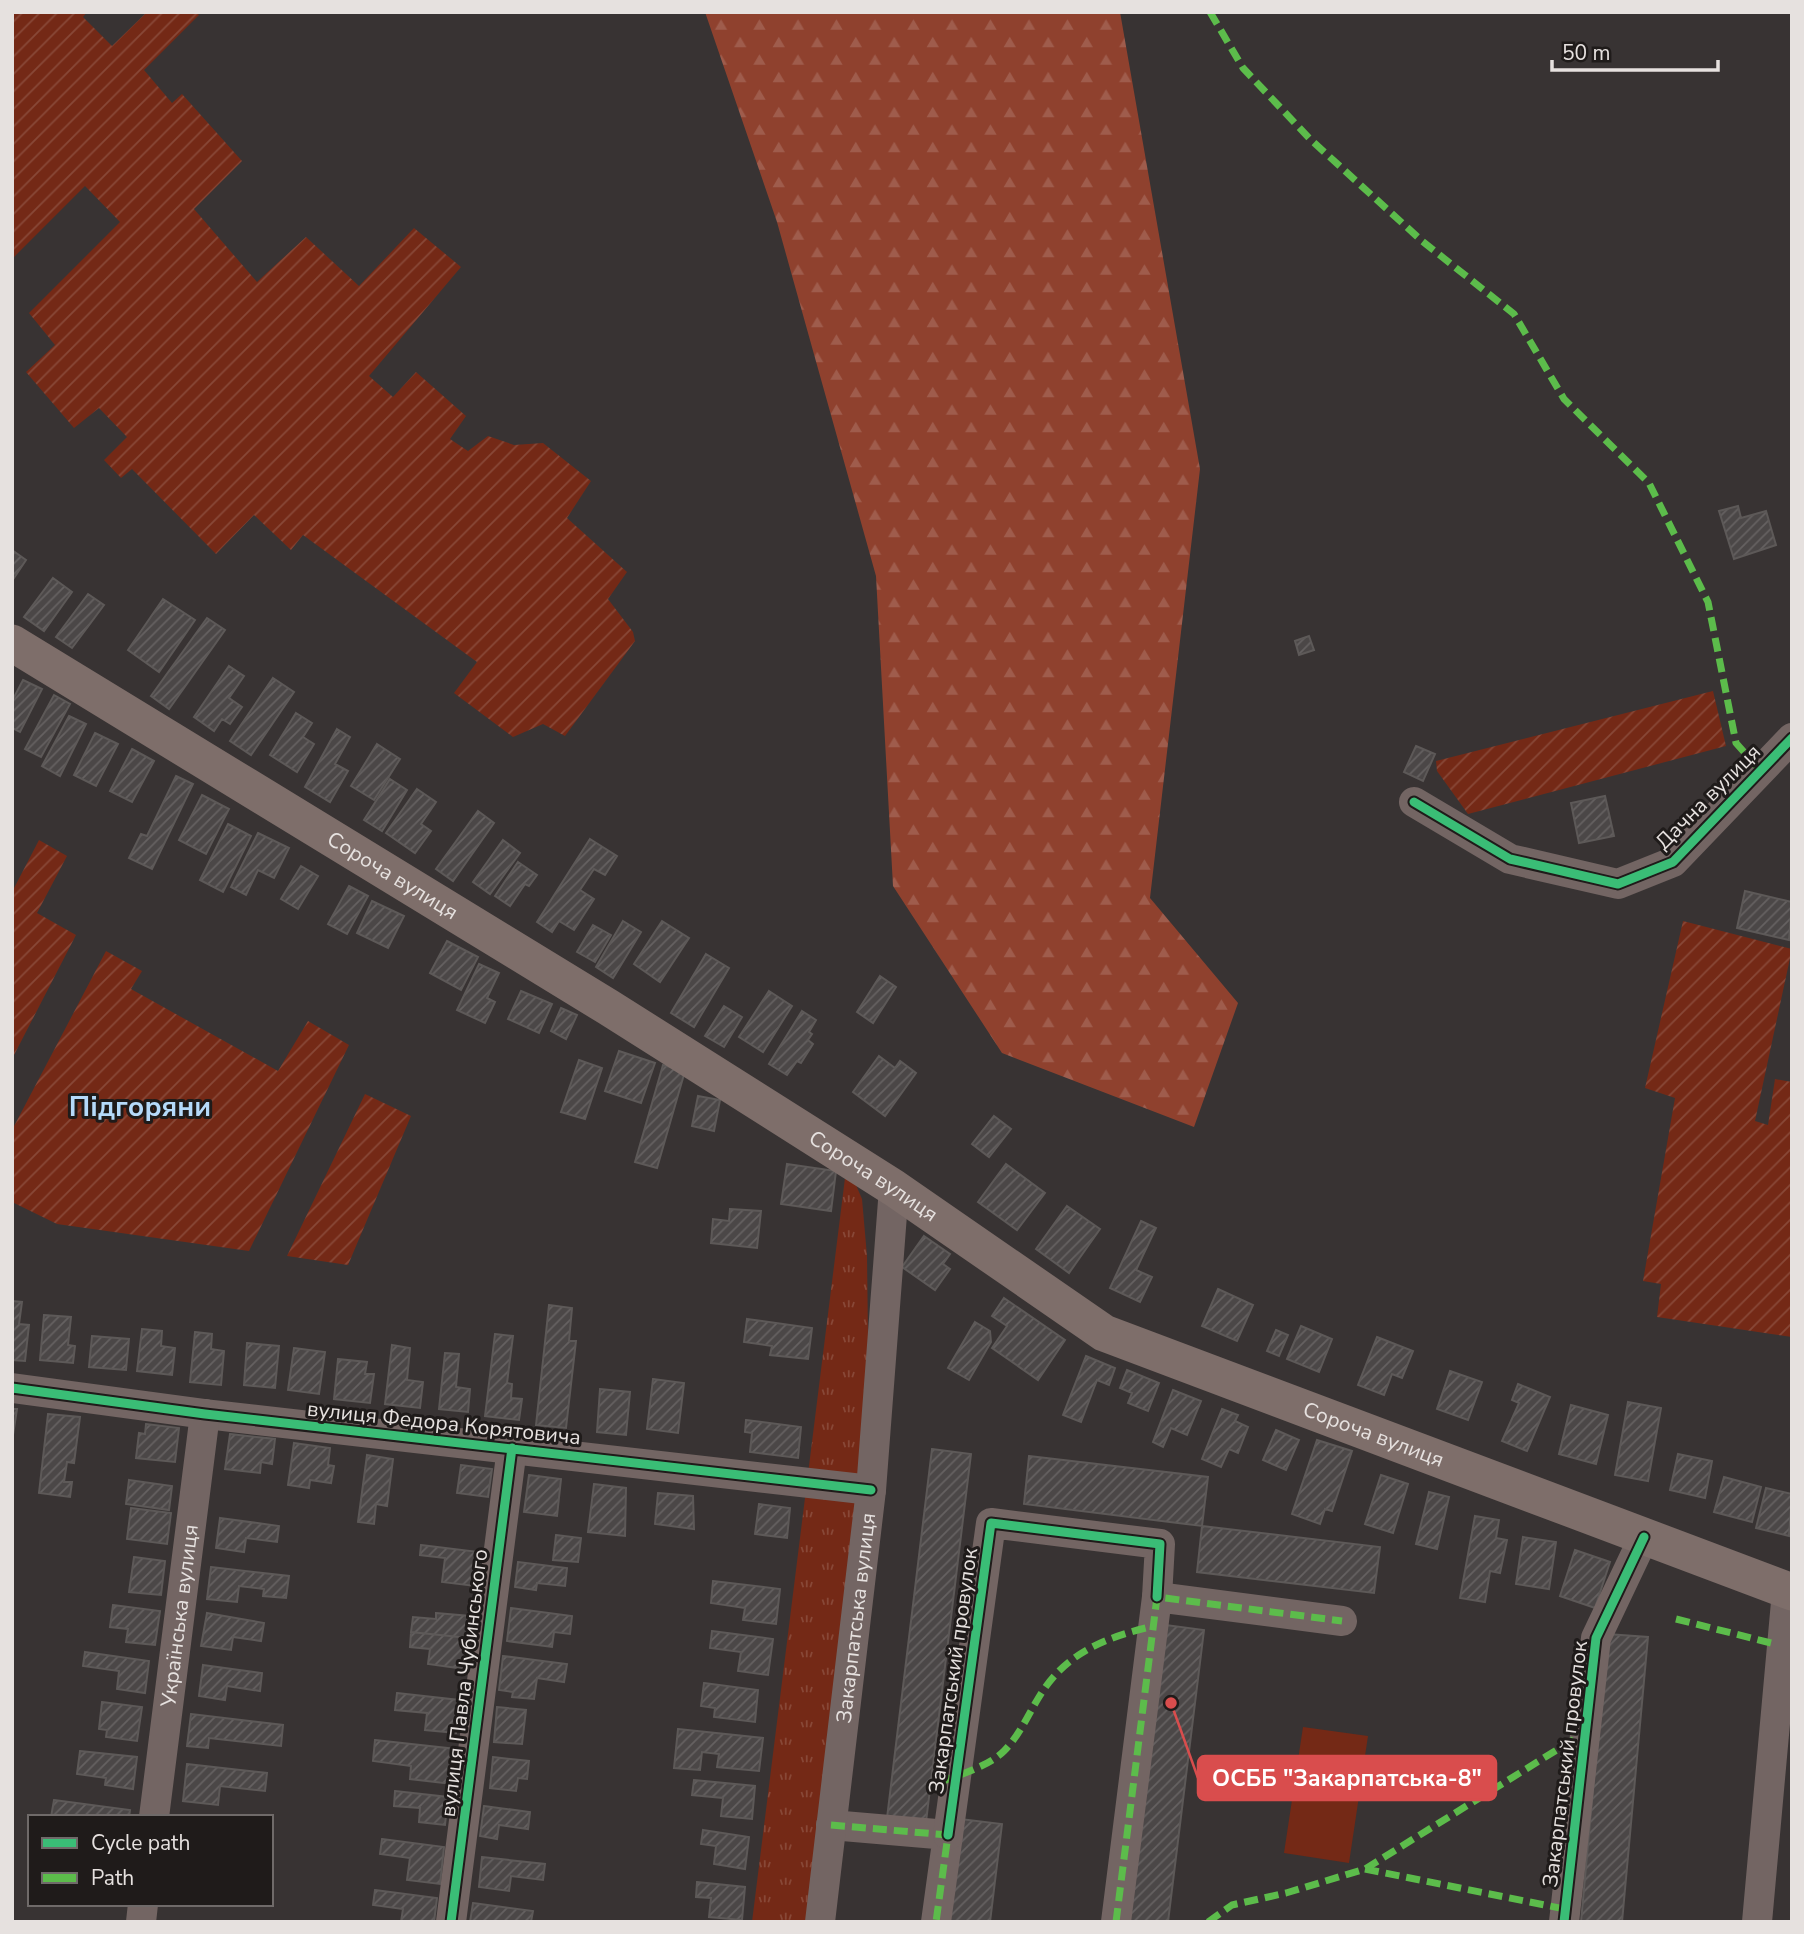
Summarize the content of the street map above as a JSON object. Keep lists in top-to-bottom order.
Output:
{
  "streets": {
    "main road": ["Сороча вулиця"],
    "street": [
      "Дачна вулиця",
      "вулиця Федора Корятовича",
      "Українська вулиця",
      "Закарпатська вулиця",
      "Закарпатський провулок",
      "вулиця Павла Чубинського"
    ]
  },
  "crossings": [
    ["Сороча вулиця", "Закарпатська вулиця"],
    ["Сороча вулиця", "Закарпатський провулок"],
    ["вулиця Федора Корятовича", "Українська вулиця"],
    ["вулиця Федора Корятовича", "Закарпатська вулиця"],
    ["вулиця Федора Корятовича", "вулиця Павла Чубинського"]
  ],
  "districts": ["Підгоряни"],
  "places": ["ОСББ \"Закарпатська-8\""],
  "legend": ["Cycle path", "Path"],
  "scale_bar": "50 m"
}
